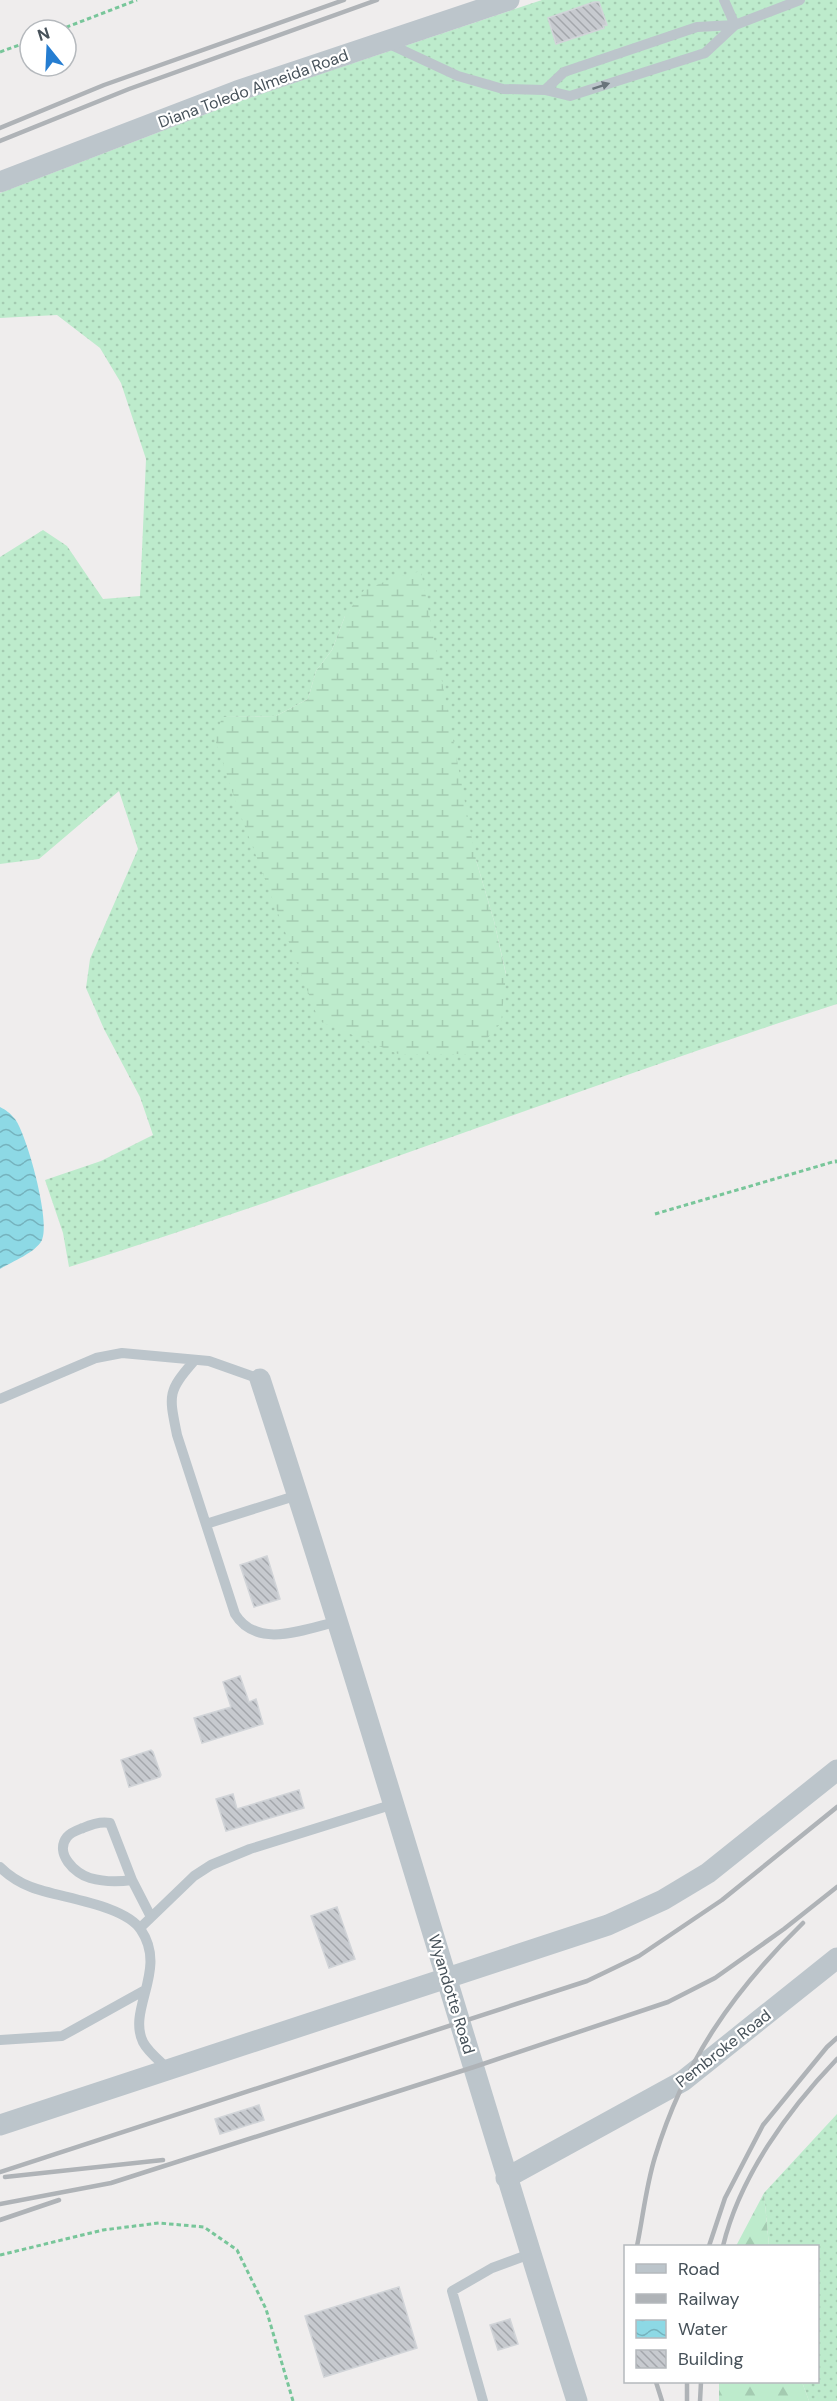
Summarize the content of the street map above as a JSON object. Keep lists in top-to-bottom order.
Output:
{
  "streets": {
    "street": ["Diana Toledo Almeida Road", "Wyandotte Road", "Pembroke Road"]
  },
  "crossings": [
    ["Wyandotte Road", "Pembroke Road"]
  ],
  "legend": [
    "Road",
    "Railway",
    "Water",
    "Building"
  ],
  "north": "top"
}
